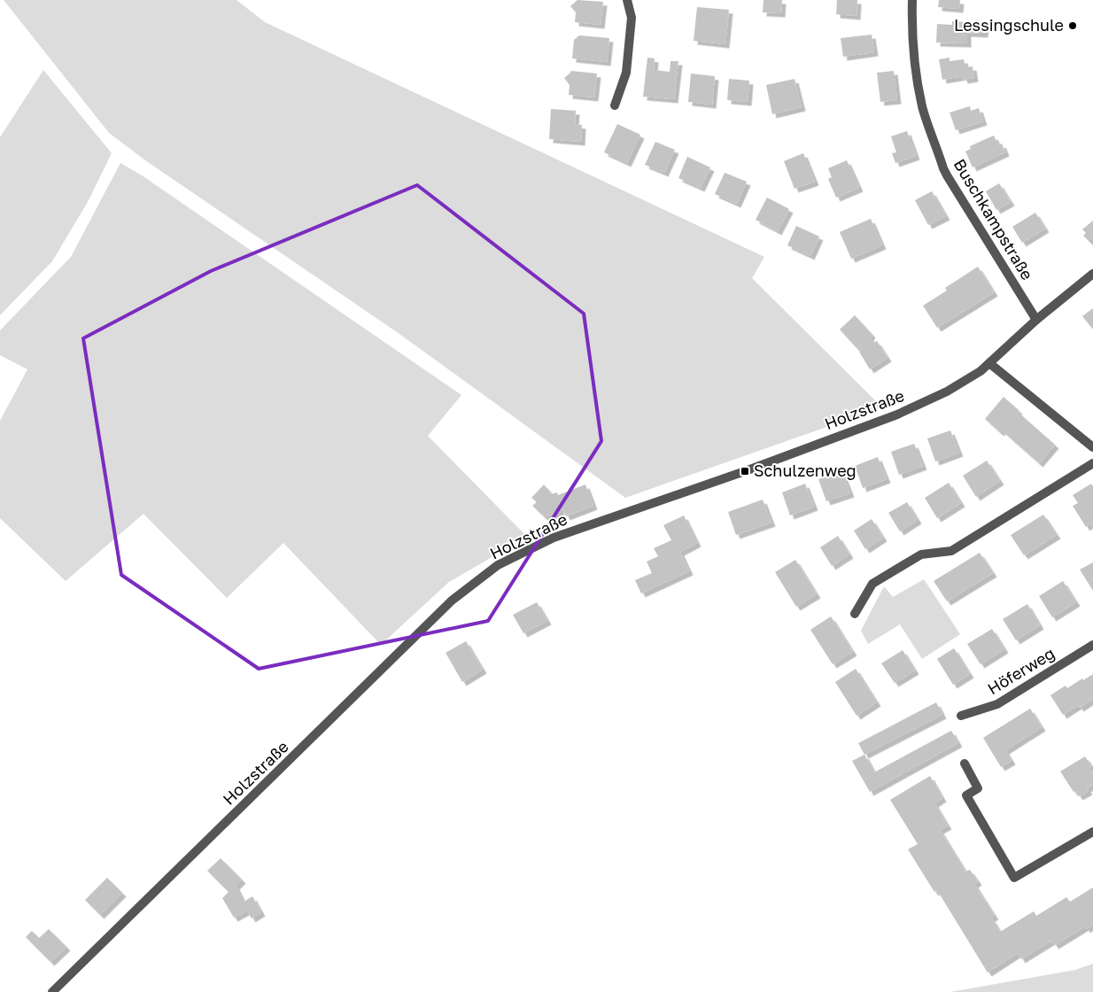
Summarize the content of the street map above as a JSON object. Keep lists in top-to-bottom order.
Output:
{
  "streets": {
    "street": ["Buschkampstraße", "Holzstraße", "Höferweg"]
  },
  "crossings": [
    ["Buschkampstraße", "Holzstraße"]
  ],
  "places": {
    "other": ["Lessingschule"],
    "transit": ["Schulzenweg"]
  }
}
